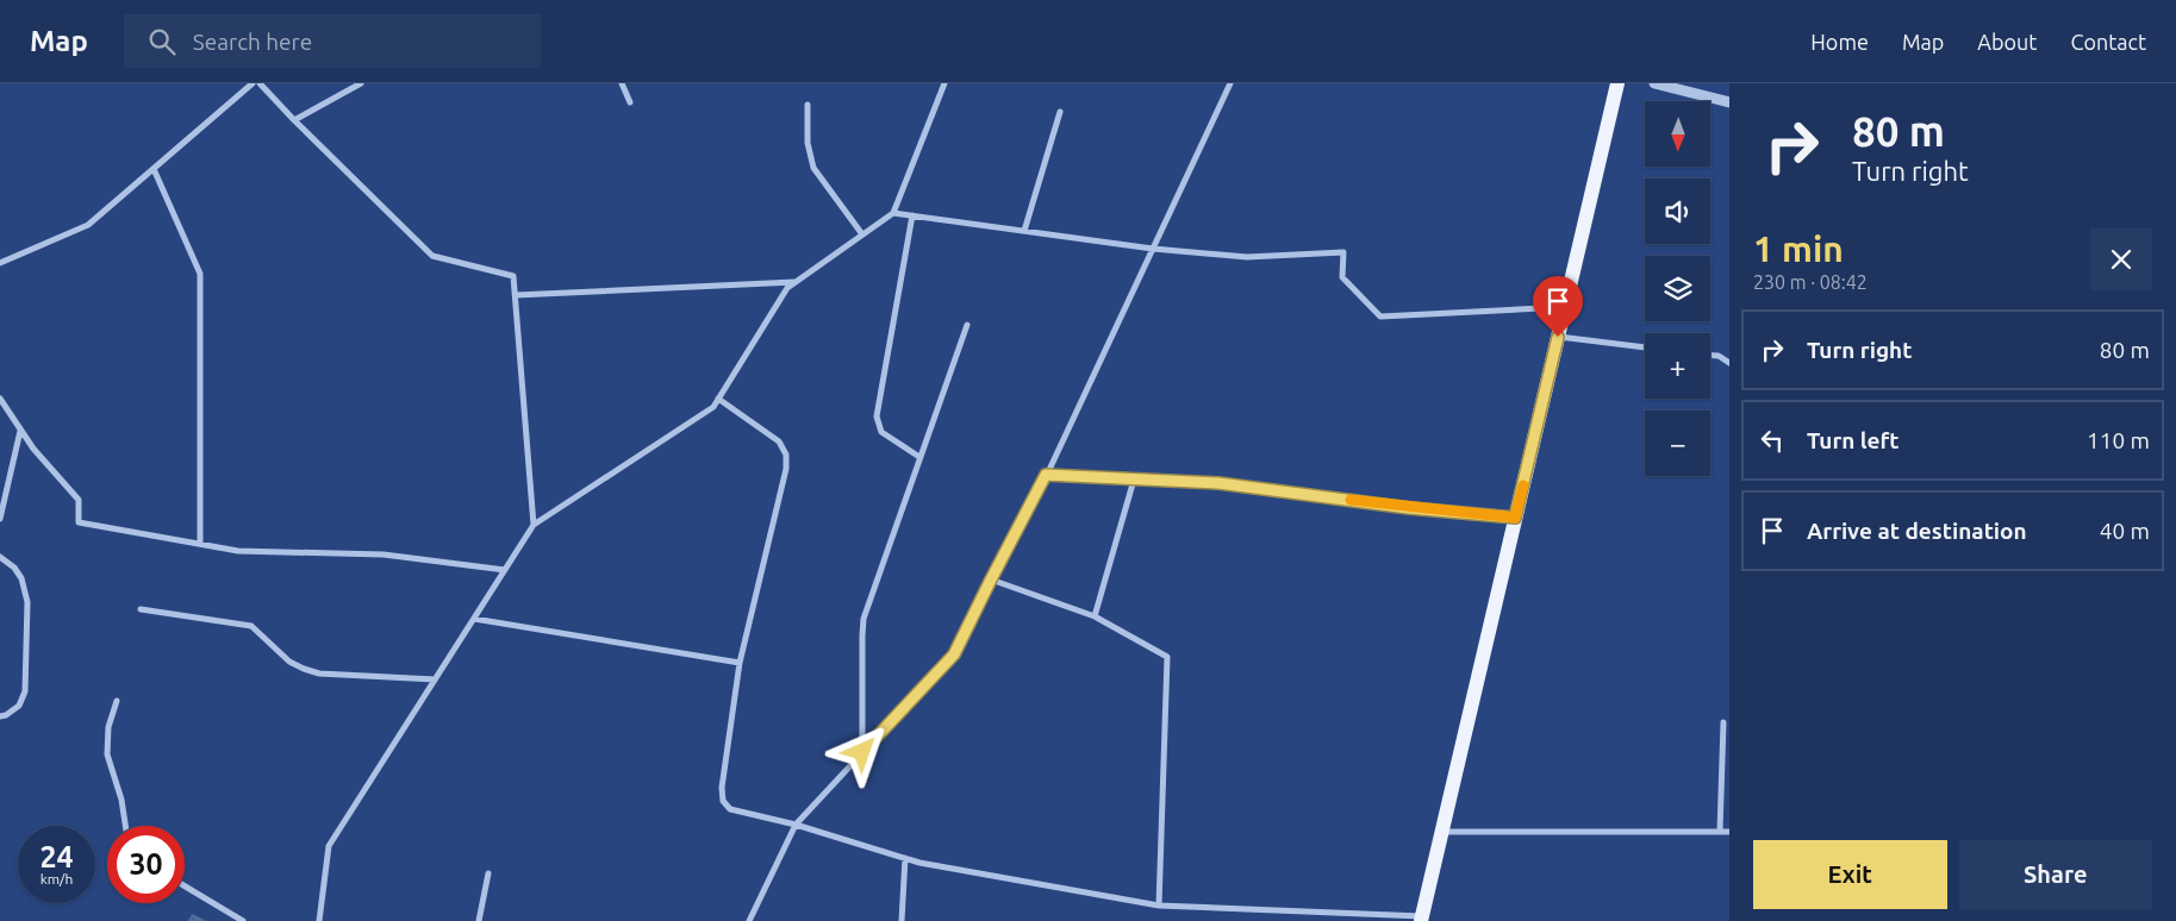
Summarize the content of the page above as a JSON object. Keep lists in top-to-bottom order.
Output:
{
  "north": "bottom",
  "page": {
    "header": "Map",
    "search": "Search here",
    "nav": [
      "Home",
      "Map",
      "About",
      "Contact"
    ],
    "turn": ["80 m", "Turn right"],
    "map_buttons": ["+", "−"],
    "heading": ["1 min", "230 m · 08:42"],
    "list": [
      {
        "name": "Turn right",
        "value": "80 m"
      },
      {
        "name": "Turn left",
        "value": "110 m"
      },
      {
        "name": "Arrive at destination",
        "value": "40 m"
      }
    ],
    "speed": "24 km/h",
    "limit": "30",
    "buttons": ["Exit", "Share"]
  }
}
